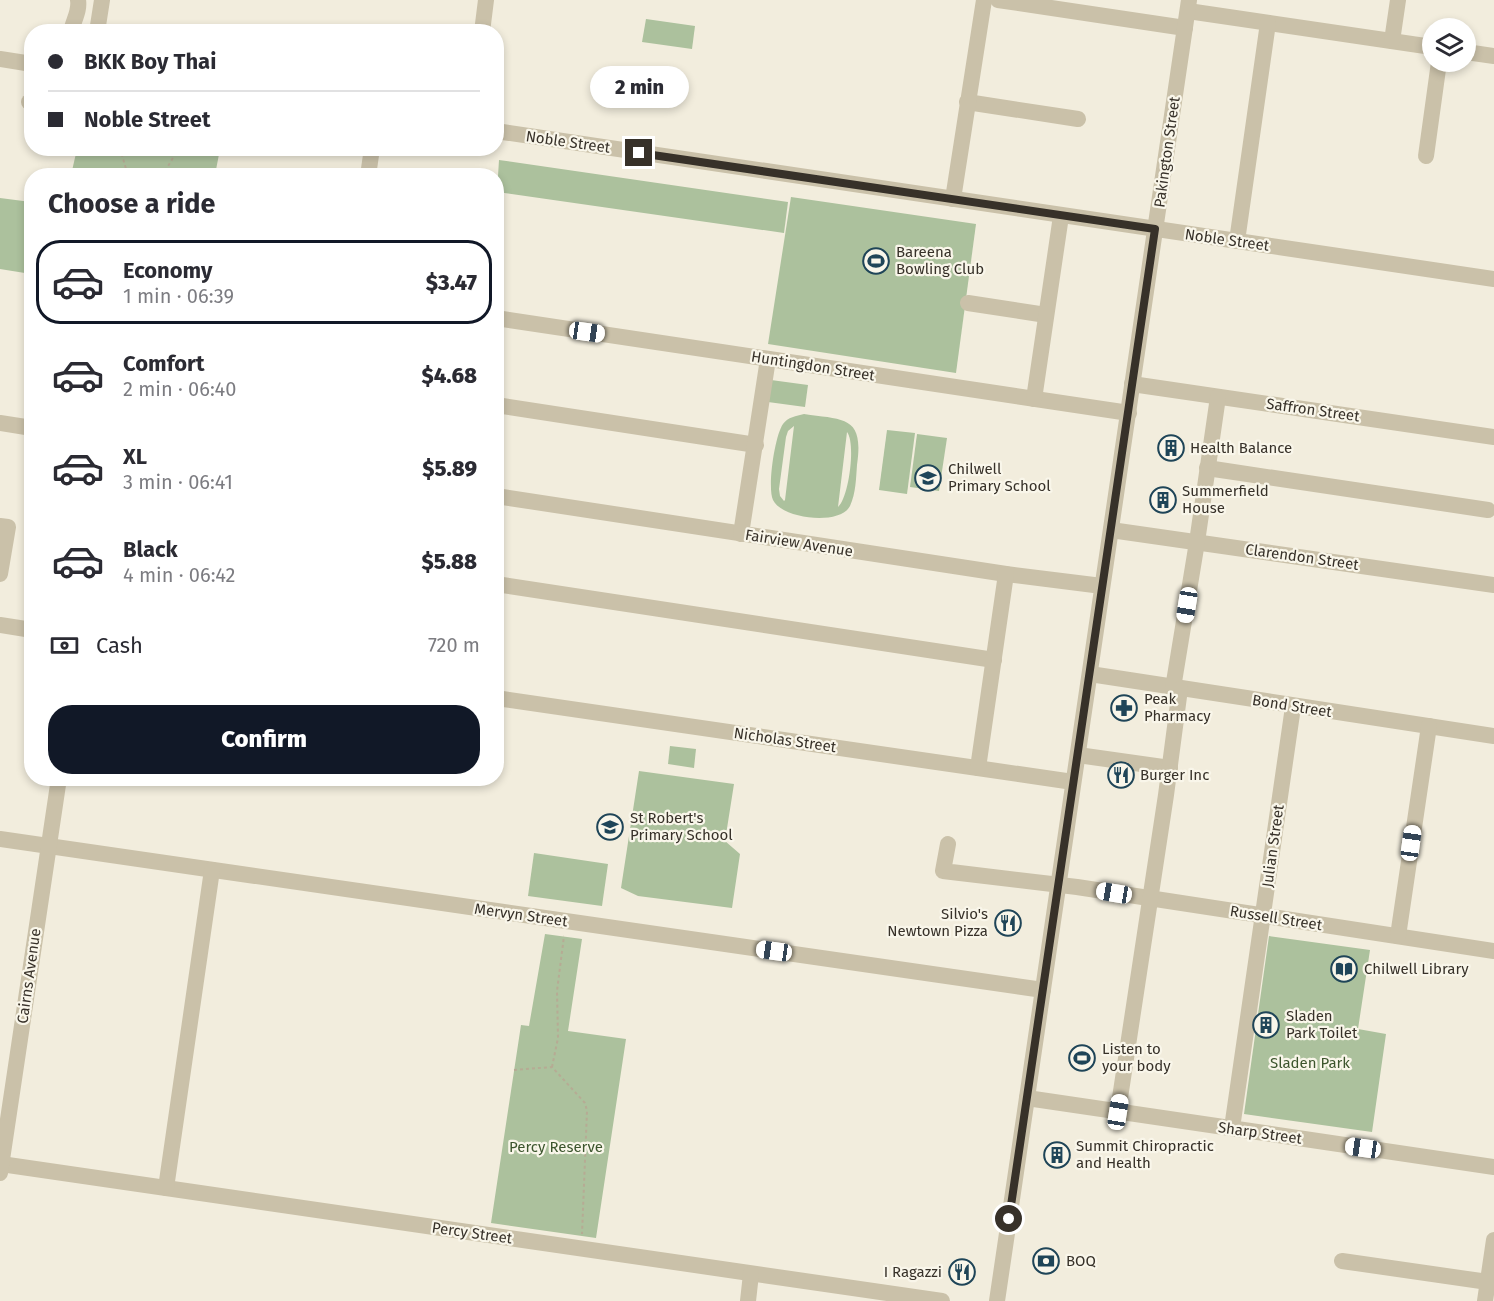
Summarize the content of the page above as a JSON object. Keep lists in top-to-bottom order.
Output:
{
  "streets": {
    "street": [
      "Noble Street",
      "Pakington Street",
      "Huntingdon Street",
      "Saffron Street",
      "Fairview Avenue",
      "Clarendon Street",
      "Bond Street",
      "Nicholas Street",
      "Julian Street",
      "Mervyn Street",
      "Russell Street",
      "Cairns Avenue",
      "Sharp Street",
      "Percy Street"
    ]
  },
  "crossings": [
    ["Noble Street", "Pakington Street"],
    ["Pakington Street", "Huntingdon Street"],
    ["Pakington Street", "Saffron Street"],
    ["Pakington Street", "Fairview Avenue"],
    ["Pakington Street", "Clarendon Street"],
    ["Pakington Street", "Bond Street"],
    ["Pakington Street", "Nicholas Street"],
    ["Pakington Street", "Mervyn Street"],
    ["Pakington Street", "Russell Street"],
    ["Pakington Street", "Sharp Street"],
    ["Bond Street", "Julian Street"],
    ["Julian Street", "Russell Street"],
    ["Julian Street", "Sharp Street"],
    ["Mervyn Street", "Cairns Avenue"],
    ["Cairns Avenue", "Percy Street"]
  ],
  "parks": ["Sladen Park", "Percy Reserve"],
  "places": {
    "sports": ["Bareena Bowling Club", "Listen to your body"],
    "building": [
      "Health Balance",
      "Summerfield House",
      "Sladen Park Toilet",
      "Summit Chiropractic and Health"
    ],
    "school or university": ["Chilwell Primary School", "St Robert's Primary School"],
    "pharmacy": ["Peak Pharmacy"],
    "restaurant": ["Burger Inc", "Silvio's Newtown Pizza", "I Ragazzi"],
    "library": ["Chilwell Library"],
    "bank": ["BOQ"]
  },
  "page": {
    "banner": ["BKK Boy Thai", "Noble Street"],
    "bubble": "2 min",
    "heading": "Choose a ride",
    "list": [
      {
        "name": "Economy",
        "note": "1 min · 06:39",
        "value": "$3.47"
      },
      {
        "name": "Comfort",
        "note": "2 min · 06:40",
        "value": "$4.68"
      },
      {
        "name": "XL",
        "note": "3 min · 06:41",
        "value": "$5.89"
      },
      {
        "name": "Black",
        "note": "4 min · 06:42",
        "value": "$5.88"
      }
    ],
    "pay": ["Cash", "720 m"],
    "buttons": "Confirm"
  }
}
